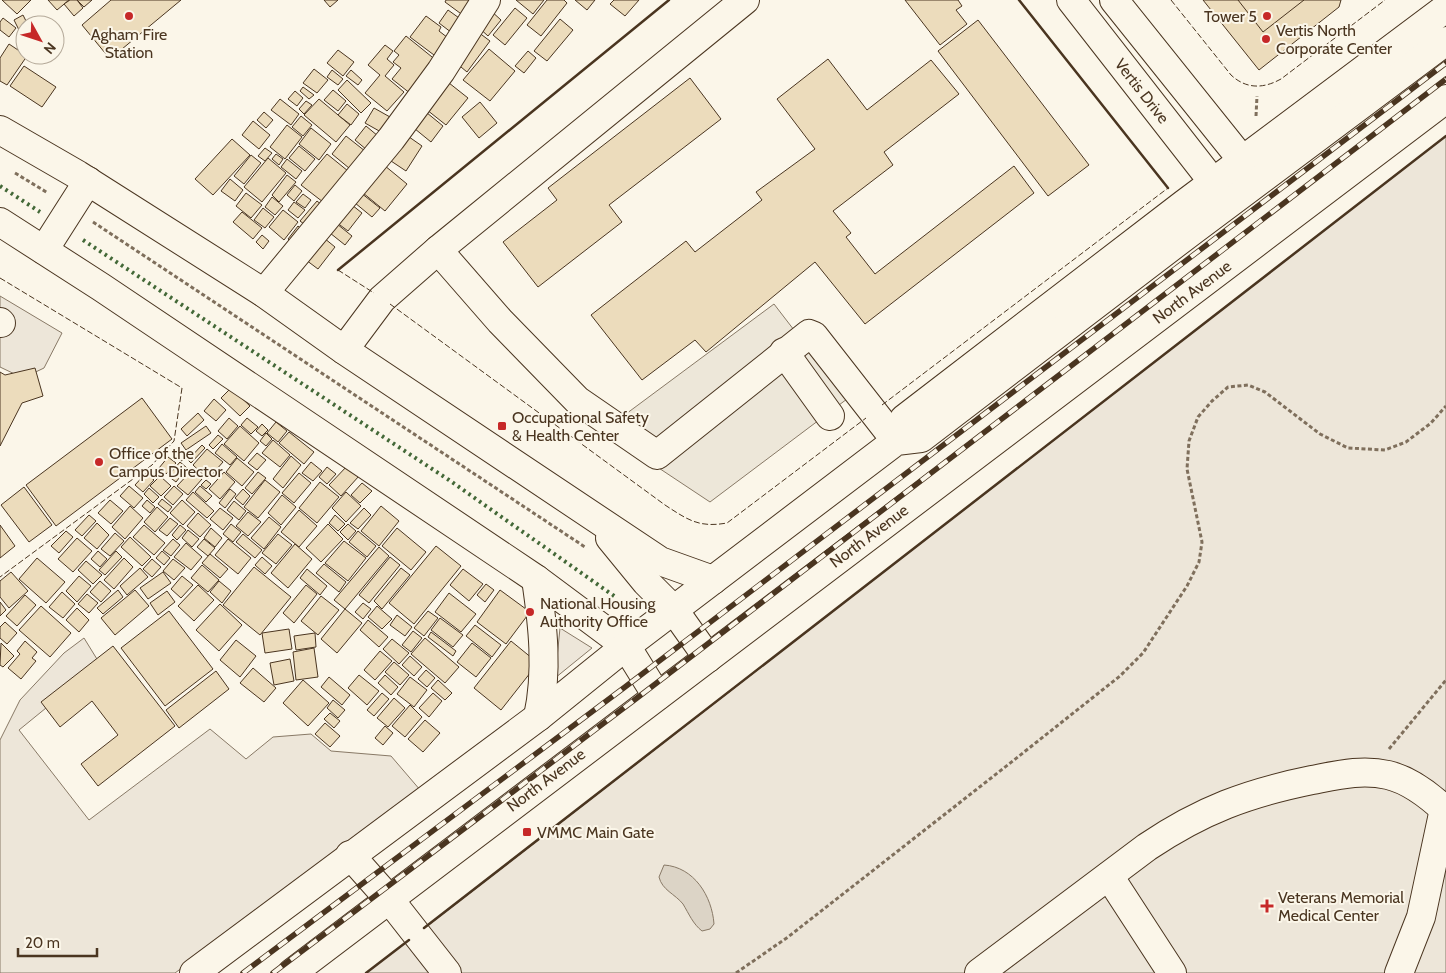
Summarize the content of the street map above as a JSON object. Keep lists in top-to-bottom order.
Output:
{
  "streets": {
    "main road": ["Vertis Drive", "North Avenue"]
  },
  "places": {
    "other": [
      "Agham Fire Station",
      "Tower 5",
      "Vertis North Corporate Center",
      "Office of the Campus Director",
      "National Housing Authority Office"
    ],
    "transit": ["Occupational Safety & Health Center", "VMMC Main Gate"],
    "health": ["Veterans Memorial Medical Center"]
  },
  "scale_bar": "20 m",
  "north": "bottom right"
}
